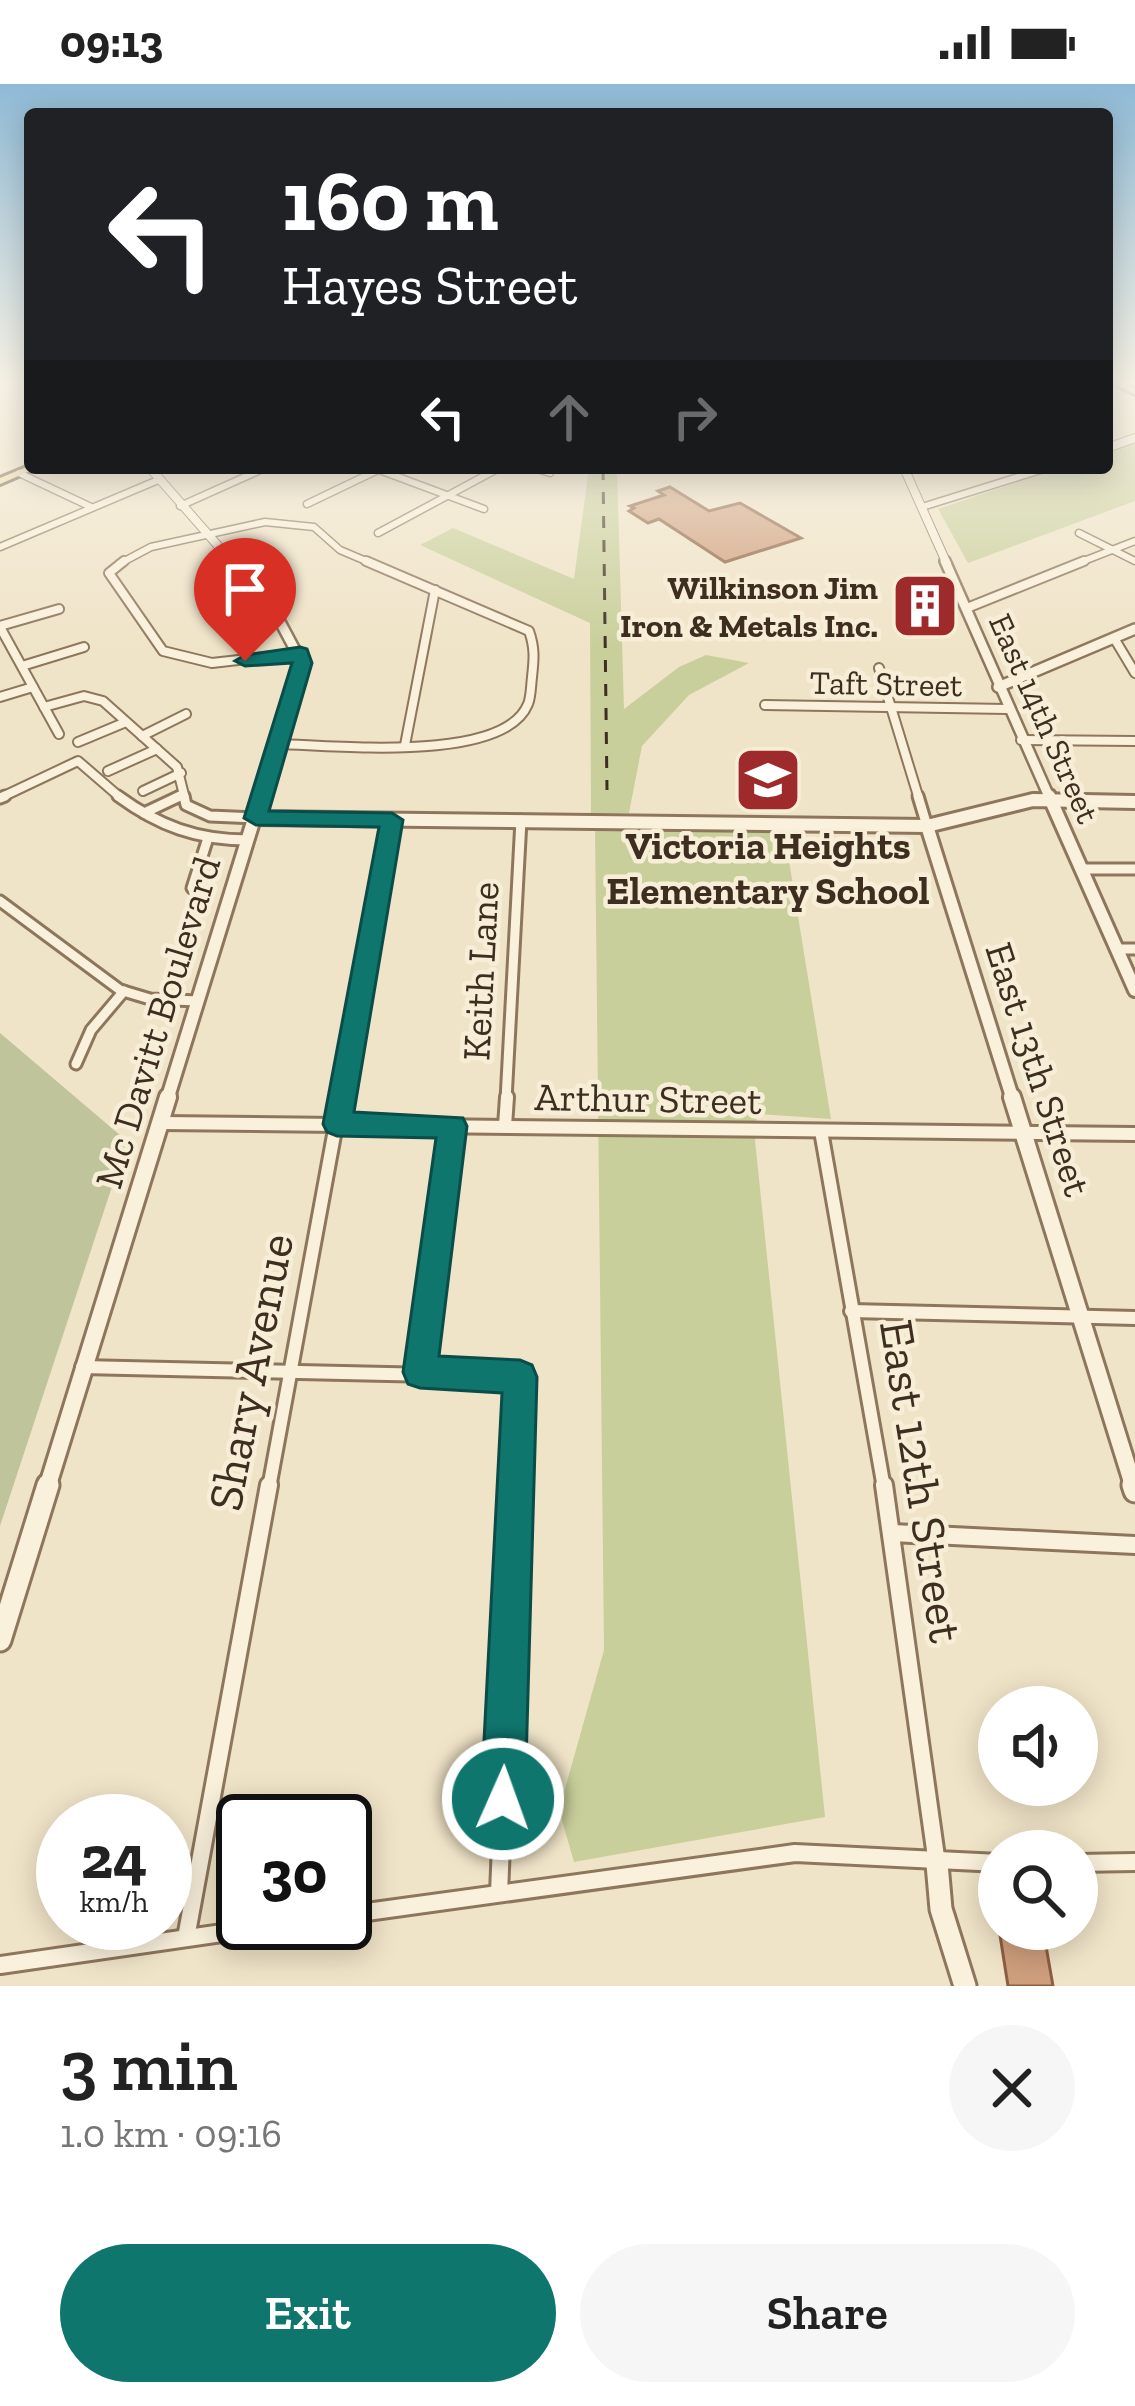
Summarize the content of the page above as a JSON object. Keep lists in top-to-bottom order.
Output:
{
  "streets": {
    "street": [
      "Taft Street",
      "East 14th Street",
      "Keith Lane",
      "Mc Davitt Boulevard",
      "East 13th Street",
      "Arthur Street",
      "Shary Avenue",
      "East 12th Street"
    ]
  },
  "crossings": [
    ["Taft Street", "East 14th Street"],
    ["Taft Street", "East 13th Street"],
    ["Keith Lane", "Arthur Street"],
    ["Mc Davitt Boulevard", "Arthur Street"],
    ["East 13th Street", "Arthur Street"],
    ["Arthur Street", "Shary Avenue"],
    ["Arthur Street", "East 12th Street"]
  ],
  "places": {
    "building": ["Wilkinson Jim Iron & Metals Inc."],
    "school or university": ["Victoria Heights Elementary School"]
  },
  "page": {
    "status": "09:13",
    "turn": ["160 m", "Hayes Street"],
    "speed": "24 km/h",
    "limit": "30",
    "heading": ["3 min", "1.0 km · 09:16"],
    "buttons": ["Exit", "Share"]
  }
}
